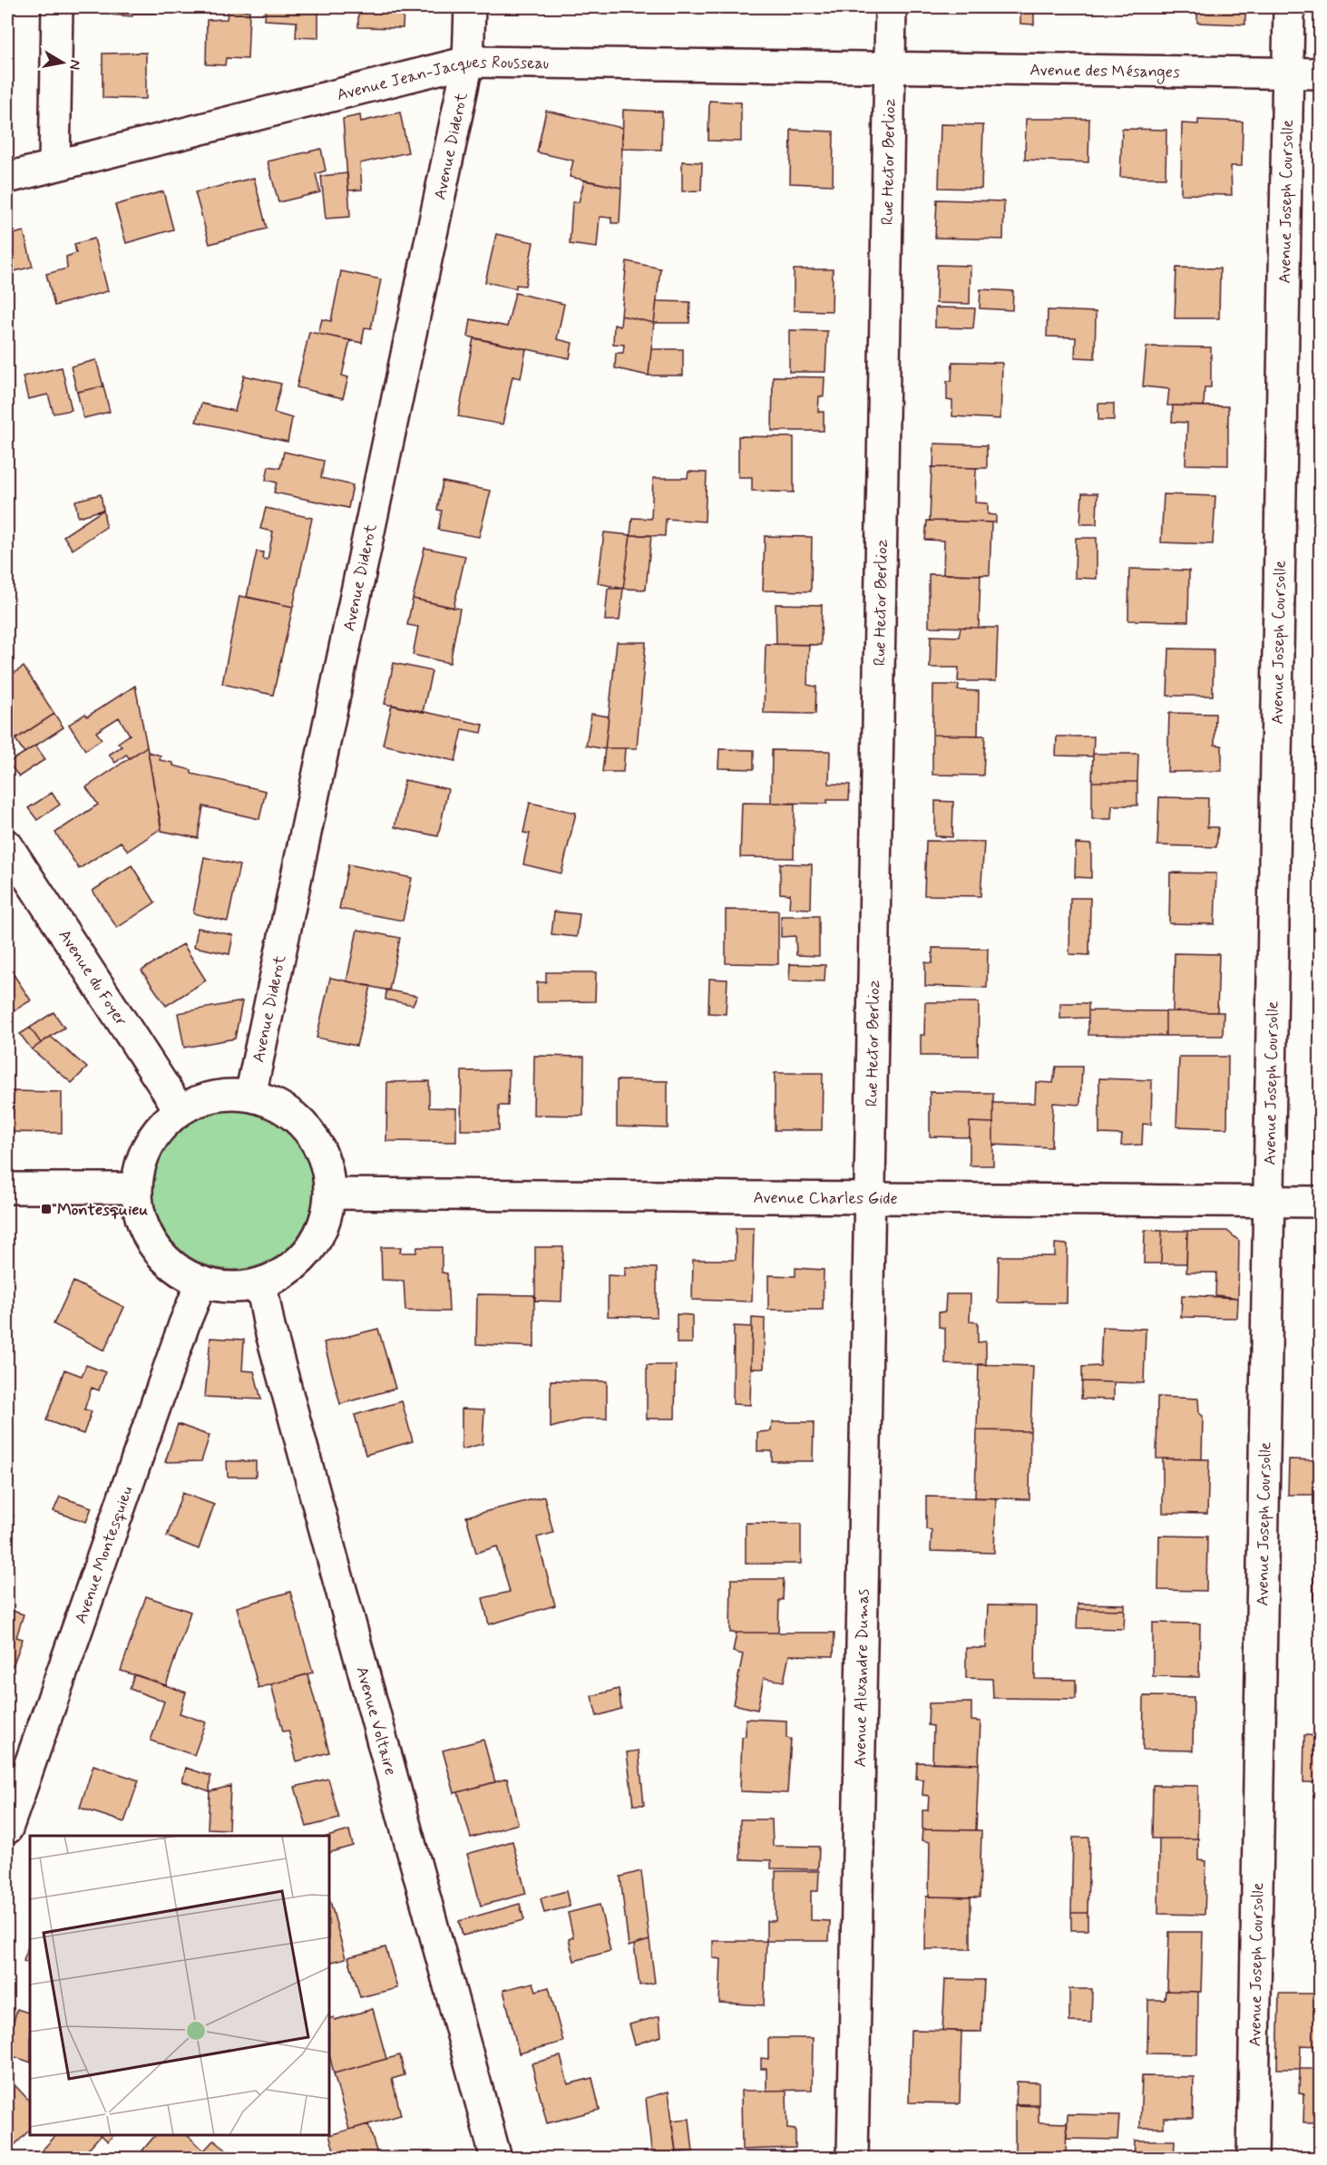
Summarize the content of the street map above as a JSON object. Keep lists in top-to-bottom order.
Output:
{
  "streets": {
    "street": [
      "Avenue des Mésanges",
      "Avenue Jean-Jacques Rousseau",
      "Avenue Diderot",
      "Rue Hector Berlioz",
      "Avenue Joseph Coursolle",
      "Avenue du Foyer",
      "Avenue Charles Gide",
      "Avenue Montesquieu",
      "Avenue Alexandre Dumas",
      "Avenue Voltaire"
    ]
  },
  "crossings": [
    ["Avenue des Mésanges", "Avenue Jean-Jacques Rousseau"],
    ["Avenue des Mésanges", "Rue Hector Berlioz"],
    ["Avenue des Mésanges", "Avenue Joseph Coursolle"],
    ["Avenue Jean-Jacques Rousseau", "Avenue Diderot"],
    ["Avenue Jean-Jacques Rousseau", "Rue Hector Berlioz"],
    ["Avenue Diderot", "Avenue du Foyer"],
    ["Avenue Diderot", "Avenue Charles Gide"],
    ["Avenue Diderot", "Avenue Montesquieu"],
    ["Avenue Diderot", "Avenue Voltaire"],
    ["Rue Hector Berlioz", "Avenue Charles Gide"],
    ["Rue Hector Berlioz", "Avenue Alexandre Dumas"],
    ["Avenue Joseph Coursolle", "Avenue Charles Gide"],
    ["Avenue du Foyer", "Avenue Charles Gide"],
    ["Avenue du Foyer", "Avenue Montesquieu"],
    ["Avenue du Foyer", "Avenue Voltaire"],
    ["Avenue Charles Gide", "Avenue Montesquieu"],
    ["Avenue Charles Gide", "Avenue Alexandre Dumas"],
    ["Avenue Charles Gide", "Avenue Voltaire"],
    ["Avenue Montesquieu", "Avenue Voltaire"]
  ],
  "places": {
    "transit": ["Montesquieu"]
  },
  "north": "right"
}
